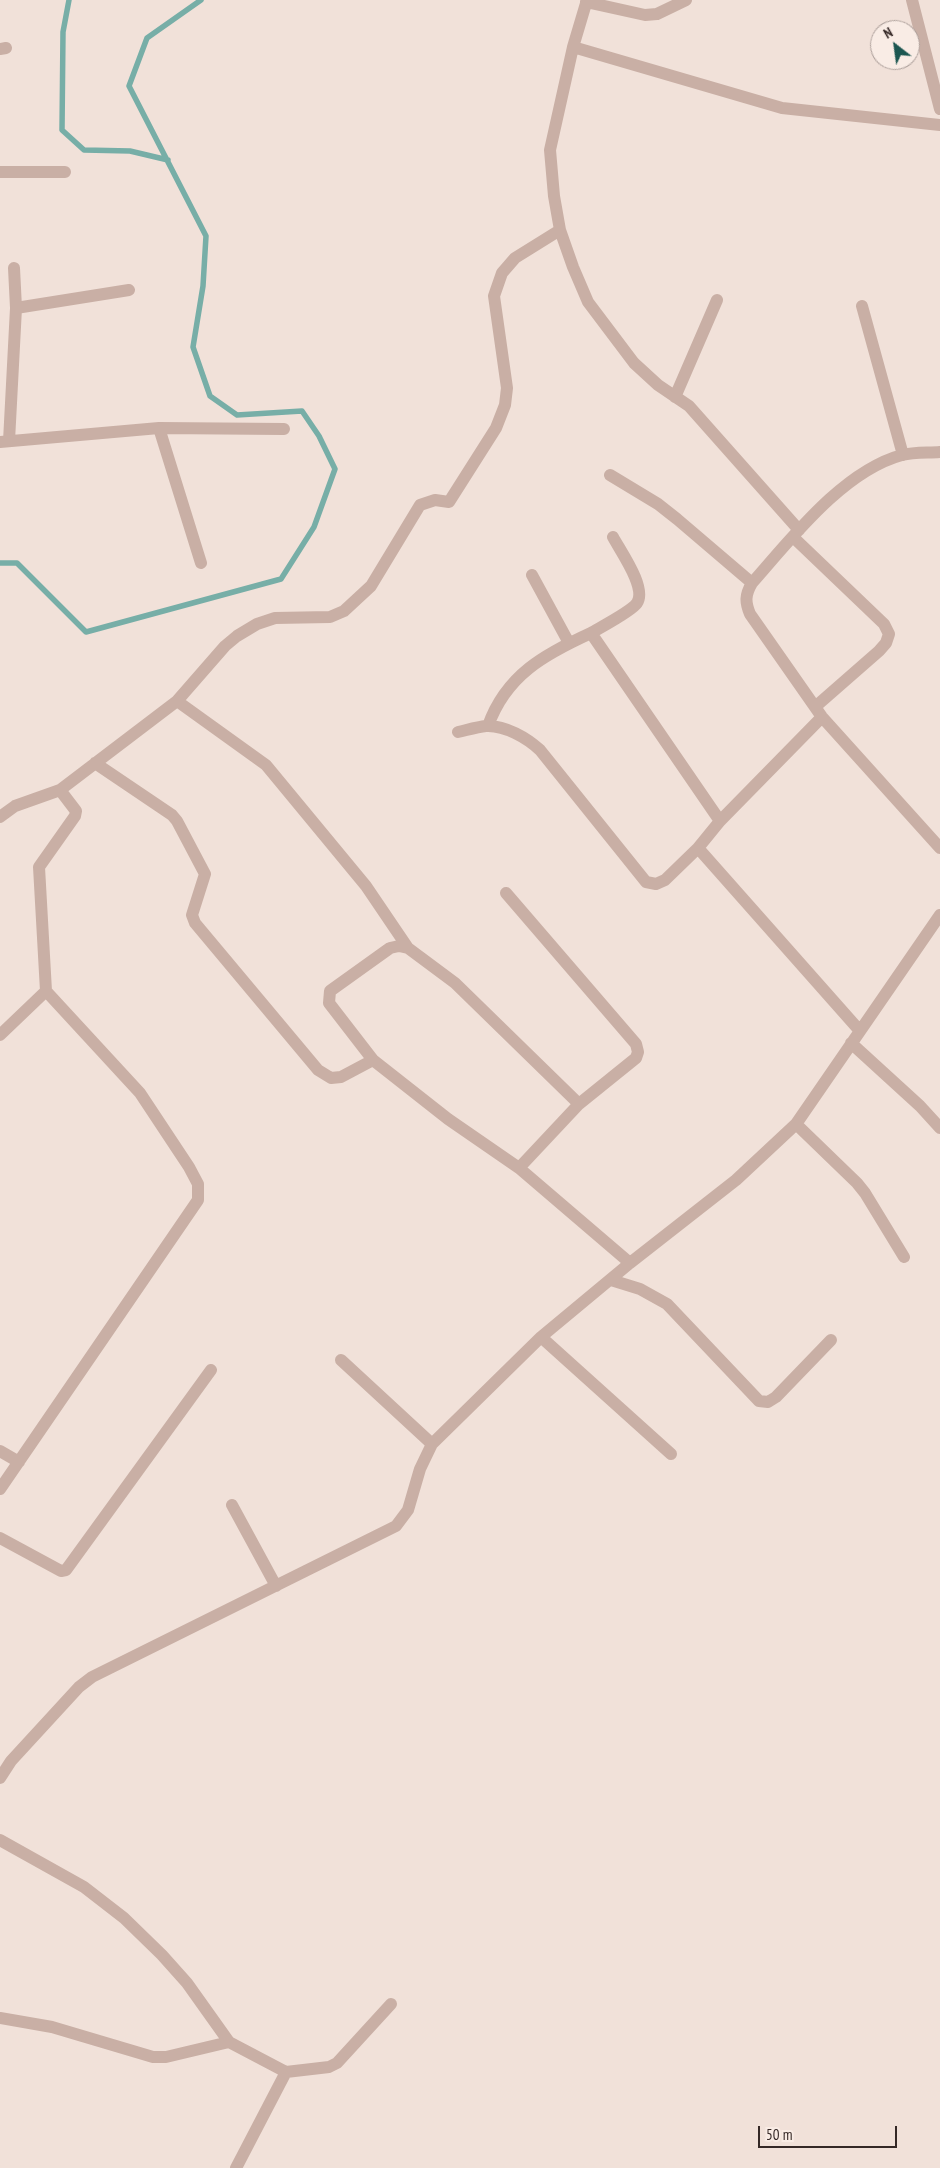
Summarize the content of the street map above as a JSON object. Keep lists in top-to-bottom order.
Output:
{
  "scale_bar": "50 m",
  "north": "top left"
}
